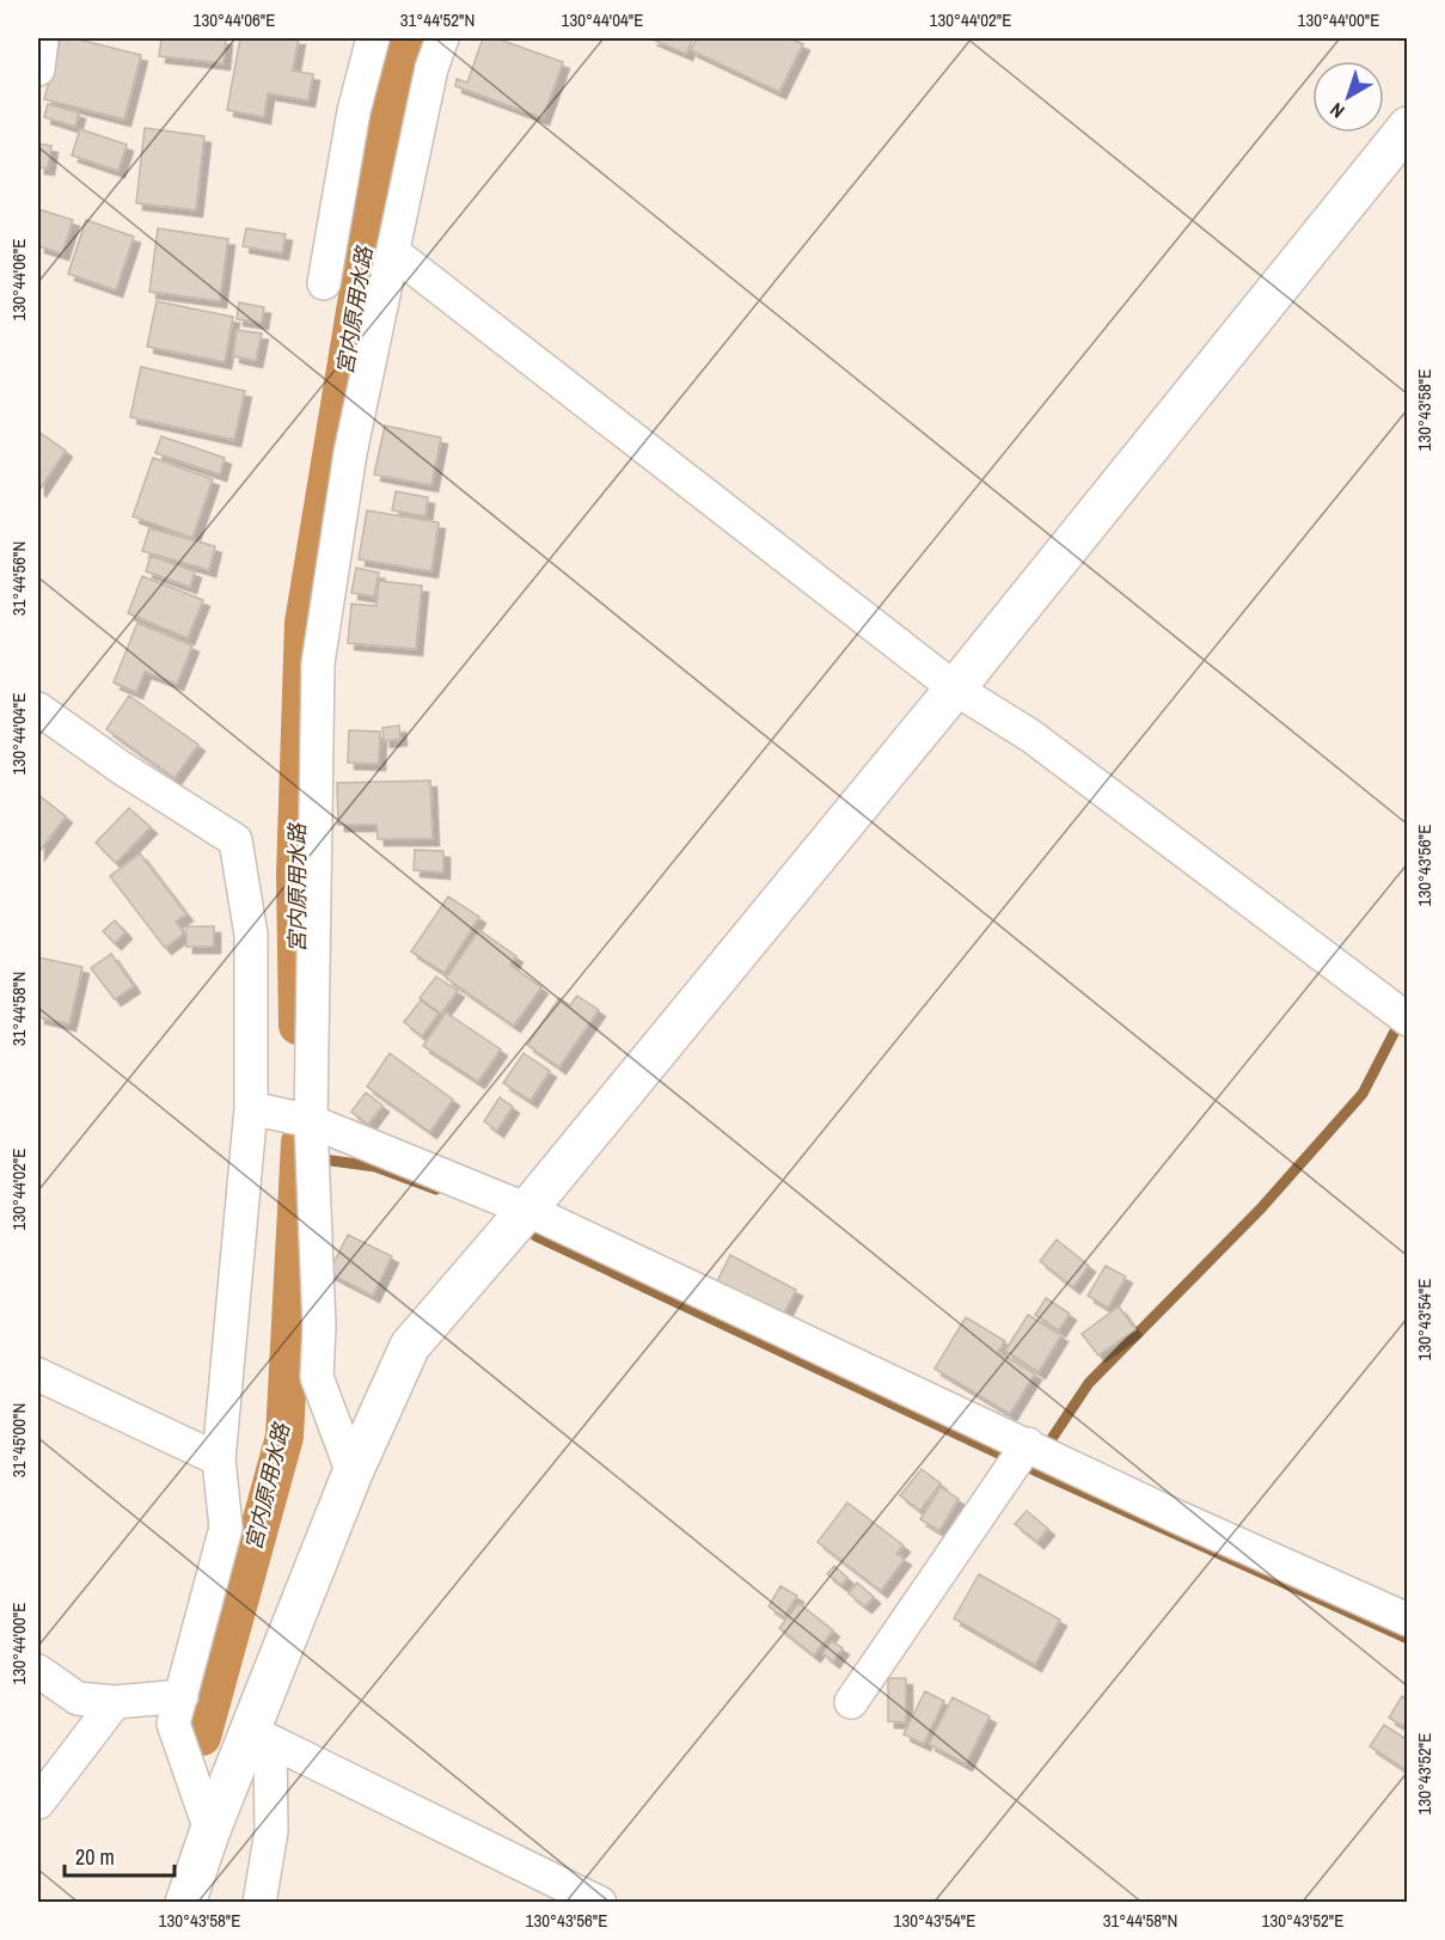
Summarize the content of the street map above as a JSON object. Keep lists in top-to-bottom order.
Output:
{
  "water": ["宮内原用水路"],
  "scale_bar": "20 m",
  "north": "bottom left",
  "coordinates": [
    "130°44'06\"E",
    "31°44'52\"N",
    "130°44'04\"E",
    "130°44'02\"E",
    "130°44'00\"E",
    "130°43'58\"E",
    "31°44'56\"N",
    "130°43'56\"E",
    "31°44'58\"N",
    "130°43'54\"E",
    "31°45'00\"N",
    "130°43'52\"E"
  ]
}
